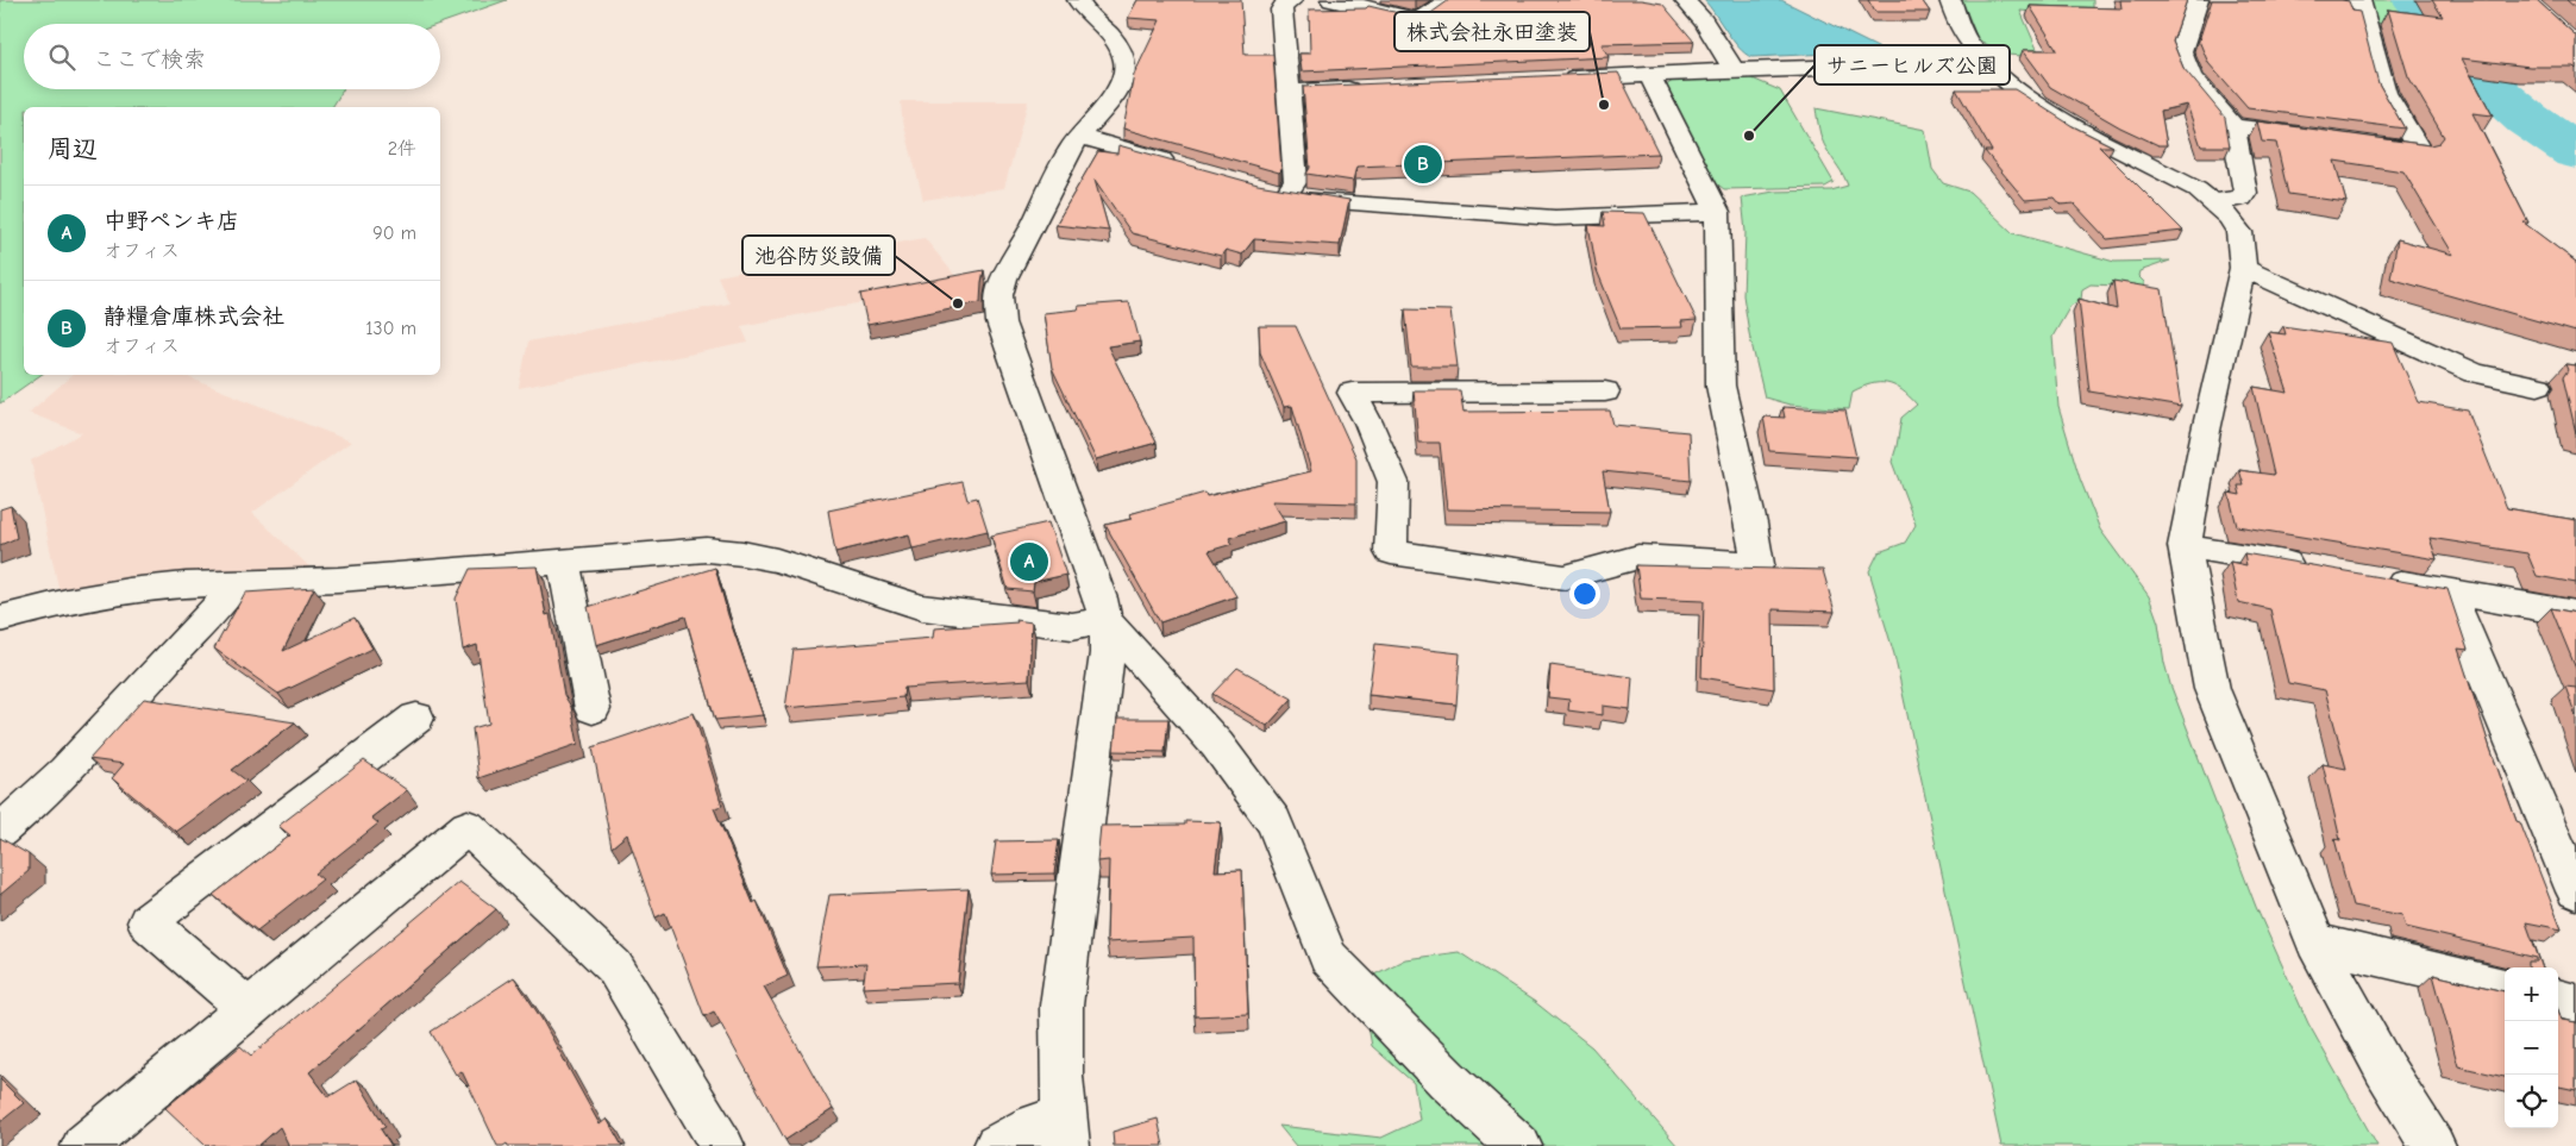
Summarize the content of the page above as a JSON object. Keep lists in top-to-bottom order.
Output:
{
  "places": ["株式会社永田塗装", "サニーヒルズ公園", "池谷防災設備"],
  "page": {
    "search": "ここで検索",
    "heading": ["周辺", "2件"],
    "pins": ["B", "A"],
    "list": [
      {
        "mark": "A",
        "name": "中野ペンキ店",
        "note": "オフィス",
        "value": "90 m"
      },
      {
        "mark": "B",
        "name": "静糧倉庫株式会社",
        "note": "オフィス",
        "value": "130 m"
      }
    ],
    "map_buttons": ["+", "−"]
  }
}
